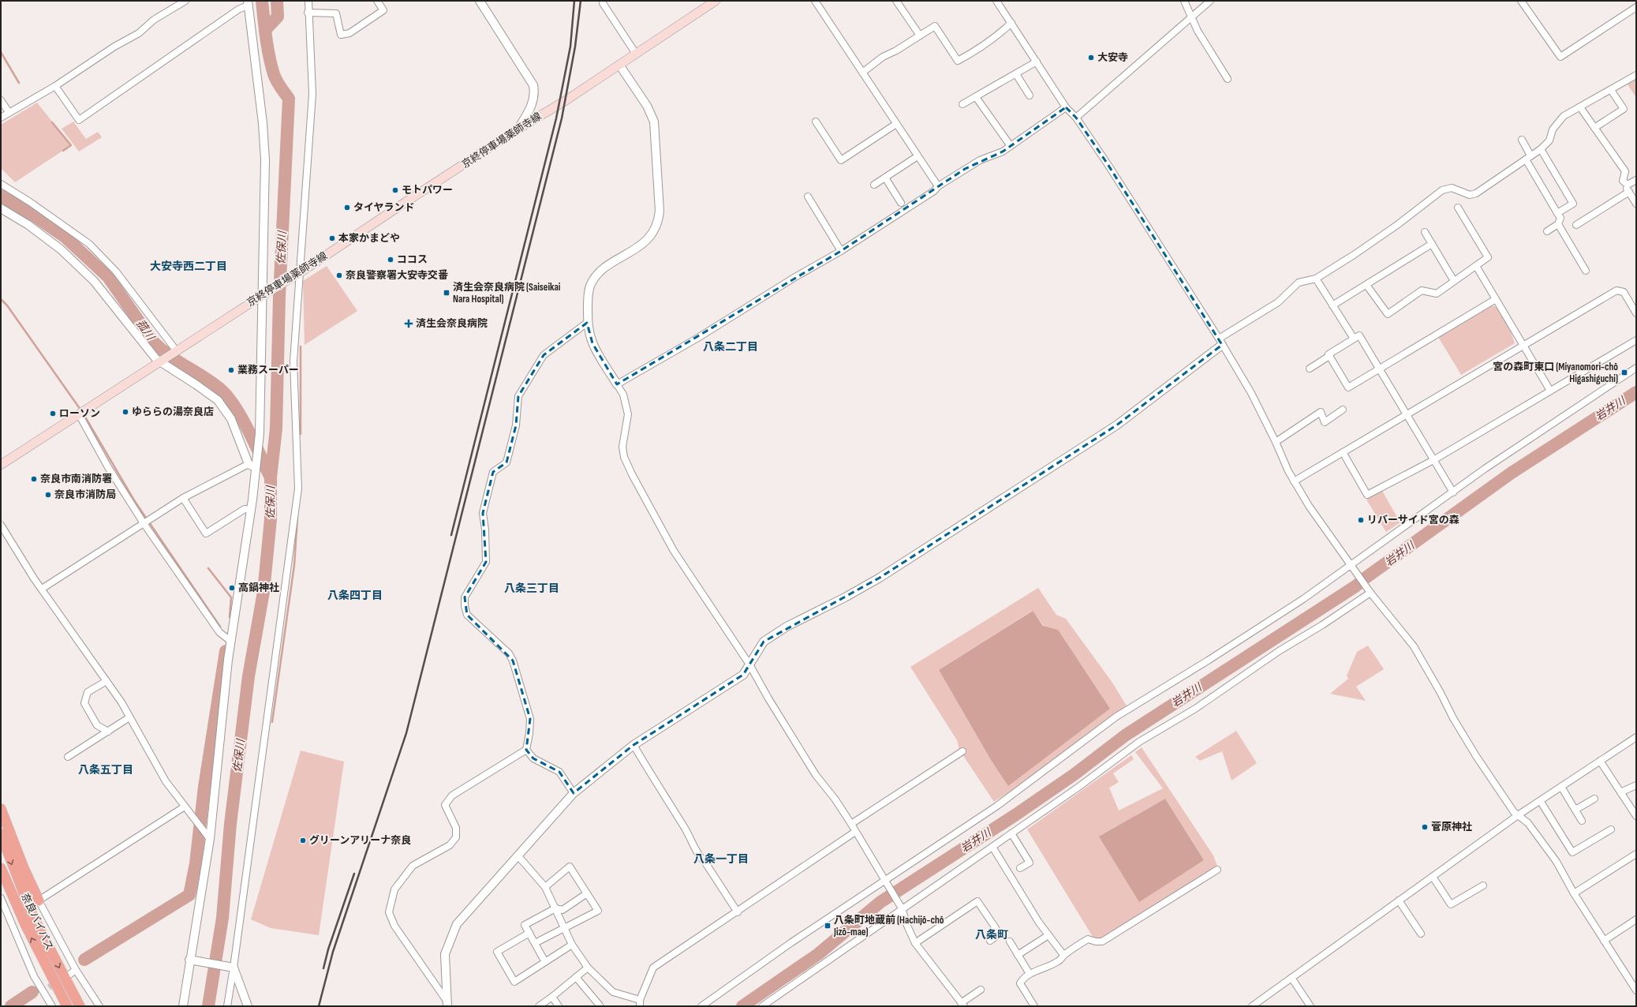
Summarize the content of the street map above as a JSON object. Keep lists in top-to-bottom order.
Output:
{
  "streets": {
    "highway": ["奈良バイパス"],
    "main road": ["京終停車場薬師寺線"]
  },
  "districts": [
    "大安寺西二丁目",
    "八条二丁目",
    "八条三丁目",
    "八条四丁目",
    "八条五丁目",
    "八条一丁目",
    "八条町"
  ],
  "water": ["佐保川", "菰川", "岩井川"],
  "places": {
    "other": [
      "大安寺",
      "モトパワー",
      "タイヤランド",
      "本家かまどや",
      "ココス",
      "奈良警察署大安寺交番",
      "業務スーパー",
      "ゆららの湯奈良店",
      "ローソン",
      "奈良市南消防署",
      "奈良市消防局",
      "リバーサイド宮の森",
      "高鍋神社",
      "菅原神社",
      "グリーンアリーナ奈良"
    ],
    "transit": ["済生会奈良病院 (Saiseikai Nara Hospital)", "宮の森町東口 (Miyanomori-chō Higashiguchi)", "八条町地蔵前 (Hachijō-chō Jizō-mae)"],
    "health": ["済生会奈良病院"]
  }
}
